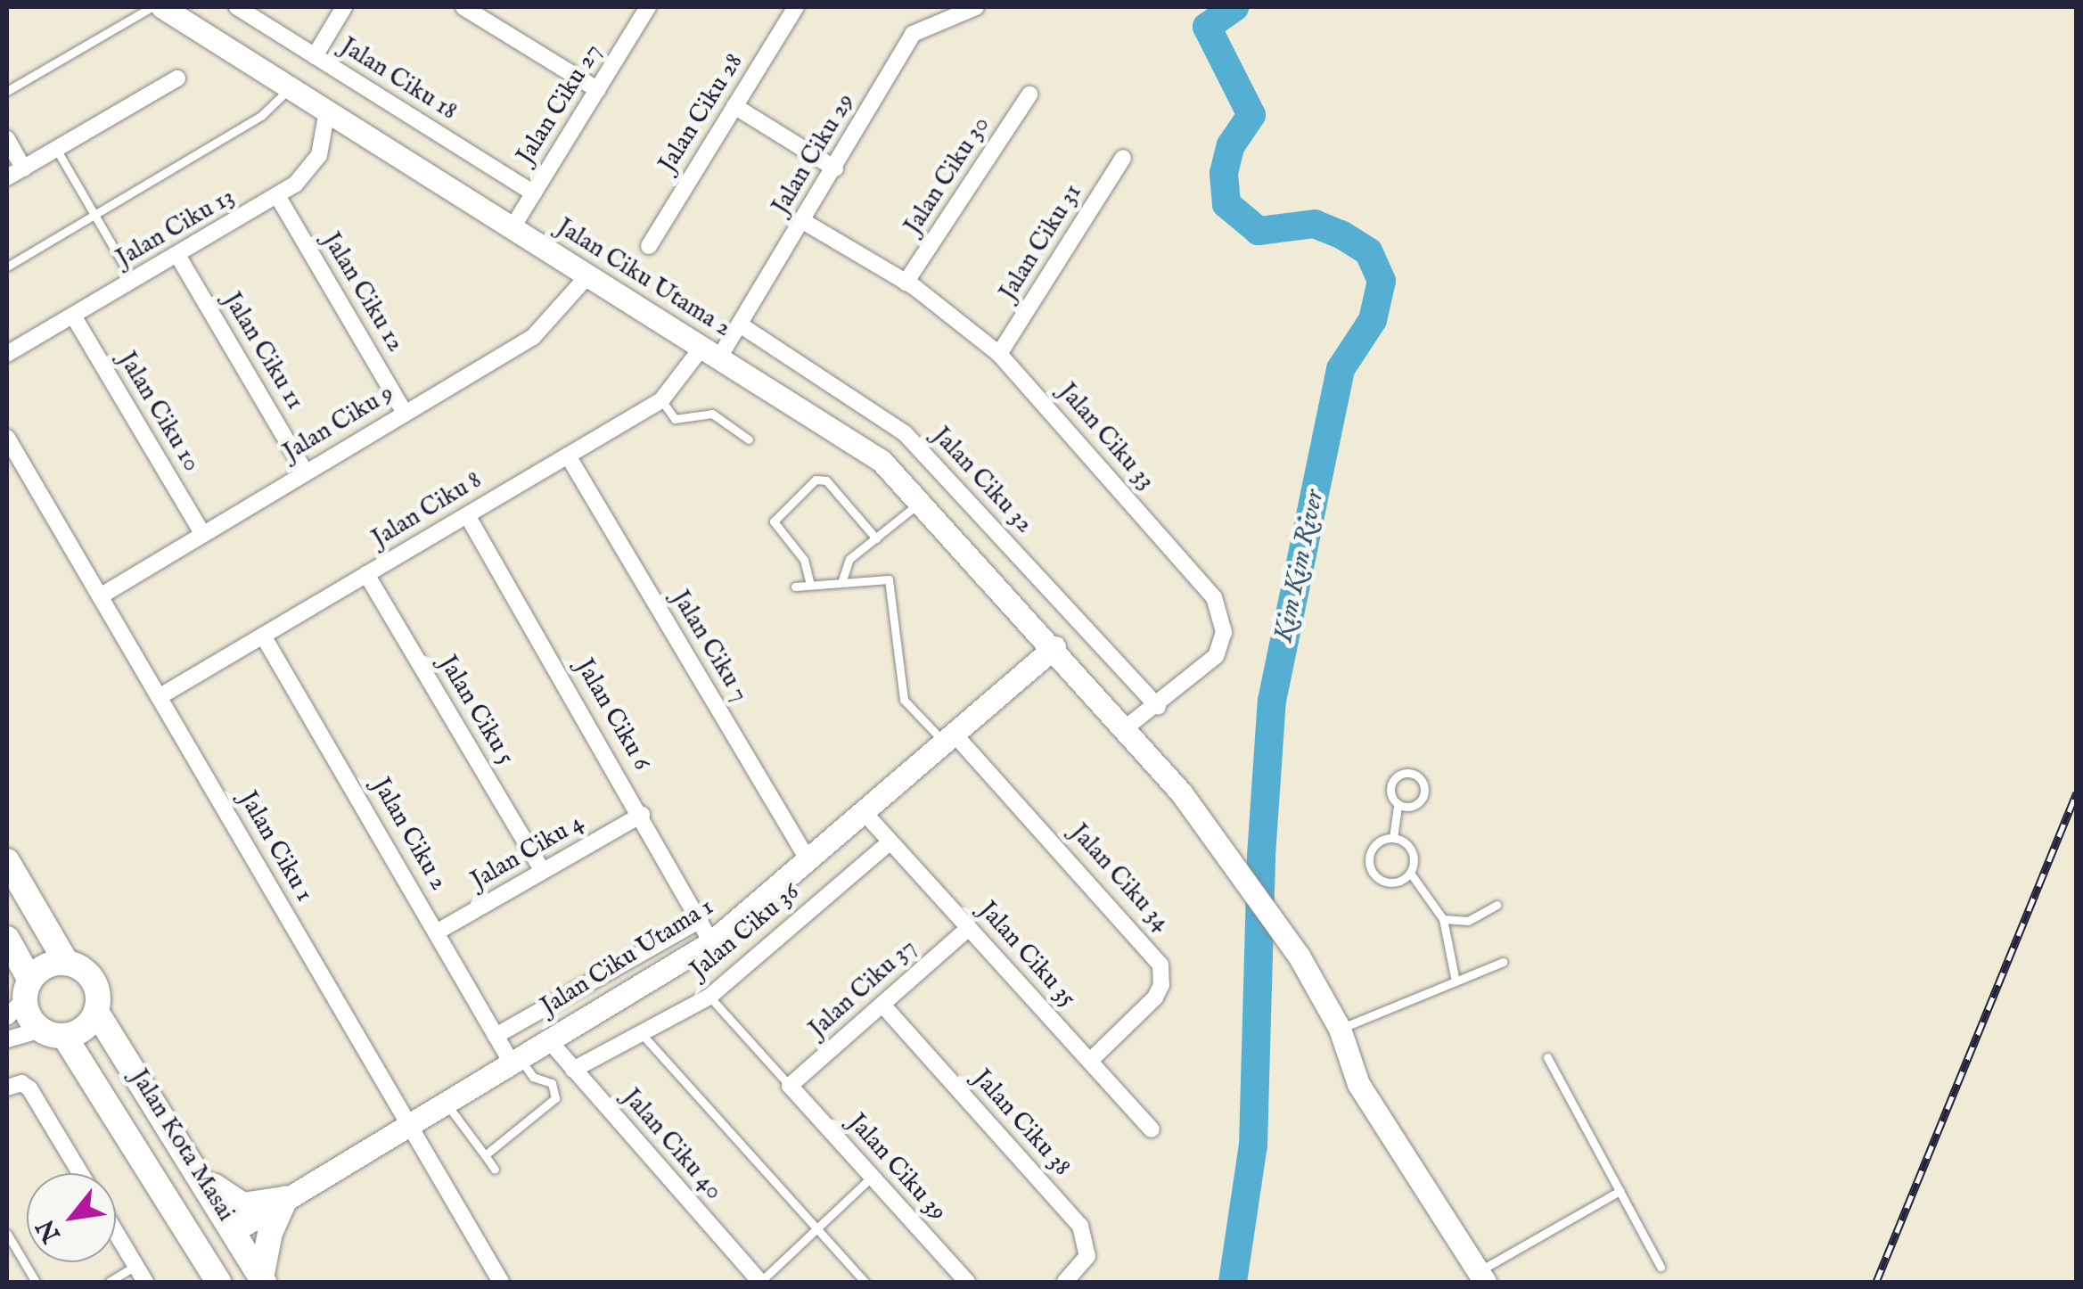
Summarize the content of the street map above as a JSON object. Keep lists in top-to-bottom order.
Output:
{
  "streets": {
    "main road": ["Jalan Kota Masai"],
    "street": [
      "Jalan Ciku 18",
      "Jalan Ciku 27",
      "Jalan Ciku 28",
      "Jalan Ciku 29",
      "Jalan Ciku 30",
      "Jalan Ciku 13",
      "Jalan Ciku 31",
      "Jalan Ciku Utama 2",
      "Jalan Ciku 12",
      "Jalan Ciku 11",
      "Jalan Ciku 10",
      "Jalan Ciku 9",
      "Jalan Ciku 33",
      "Jalan Ciku 32",
      "Jalan Ciku 8",
      "Jalan Ciku 7",
      "Jalan Ciku 5",
      "Jalan Ciku 6",
      "Jalan Ciku 2",
      "Jalan Ciku 1",
      "Jalan Ciku 4",
      "Jalan Ciku 34",
      "Jalan Ciku 36",
      "Jalan Ciku 35",
      "Jalan Ciku Utama 1",
      "Jalan Ciku 37",
      "Jalan Ciku 38",
      "Jalan Ciku 40",
      "Jalan Ciku 39"
    ]
  },
  "crossings": [
    ["Jalan Ciku 18", "Jalan Ciku 27"],
    ["Jalan Ciku 27", "Jalan Ciku Utama 2"],
    ["Jalan Ciku 29", "Jalan Ciku Utama 2"],
    ["Jalan Ciku 29", "Jalan Ciku 33"],
    ["Jalan Ciku 29", "Jalan Ciku 32"],
    ["Jalan Ciku 29", "Jalan Ciku 8"],
    ["Jalan Ciku 30", "Jalan Ciku 33"],
    ["Jalan Ciku 13", "Jalan Ciku Utama 2"],
    ["Jalan Ciku 13", "Jalan Ciku 12"],
    ["Jalan Ciku 13", "Jalan Ciku 11"],
    ["Jalan Ciku 13", "Jalan Ciku 10"],
    ["Jalan Ciku 31", "Jalan Ciku 33"],
    ["Jalan Ciku Utama 2", "Jalan Ciku 9"],
    ["Jalan Ciku Utama 2", "Jalan Ciku 33"],
    ["Jalan Ciku Utama 2", "Jalan Ciku 8"],
    ["Jalan Ciku Utama 2", "Jalan Ciku Utama 1"],
    ["Jalan Ciku 12", "Jalan Ciku 9"],
    ["Jalan Ciku 11", "Jalan Ciku 9"],
    ["Jalan Ciku 10", "Jalan Ciku 9"],
    ["Jalan Ciku 9", "Jalan Ciku 1"],
    ["Jalan Ciku 33", "Jalan Ciku 32"],
    ["Jalan Ciku 8", "Jalan Ciku 7"],
    ["Jalan Ciku 8", "Jalan Ciku 5"],
    ["Jalan Ciku 8", "Jalan Ciku 6"],
    ["Jalan Ciku 8", "Jalan Ciku 2"],
    ["Jalan Ciku 8", "Jalan Ciku 1"],
    ["Jalan Ciku 7", "Jalan Ciku Utama 1"],
    ["Jalan Ciku 5", "Jalan Ciku 4"],
    ["Jalan Ciku 6", "Jalan Ciku 4"],
    ["Jalan Ciku 6", "Jalan Ciku Utama 1"],
    ["Jalan Ciku 2", "Jalan Ciku 4"],
    ["Jalan Ciku 2", "Jalan Ciku Utama 1"],
    ["Jalan Ciku 1", "Jalan Ciku Utama 1"],
    ["Jalan Ciku 34", "Jalan Ciku 35"],
    ["Jalan Ciku 34", "Jalan Ciku Utama 1"],
    ["Jalan Ciku 36", "Jalan Ciku 35"],
    ["Jalan Ciku 36", "Jalan Ciku 40"],
    ["Jalan Ciku 35", "Jalan Ciku Utama 1"],
    ["Jalan Ciku 35", "Jalan Ciku 37"],
    ["Jalan Ciku Utama 1", "Jalan Ciku 40"],
    ["Jalan Ciku Utama 1", "Jalan Kota Masai"],
    ["Jalan Ciku 37", "Jalan Ciku 38"],
    ["Jalan Ciku 37", "Jalan Ciku 39"]
  ],
  "water": ["Kim Kim River"],
  "north": "bottom left"
}
